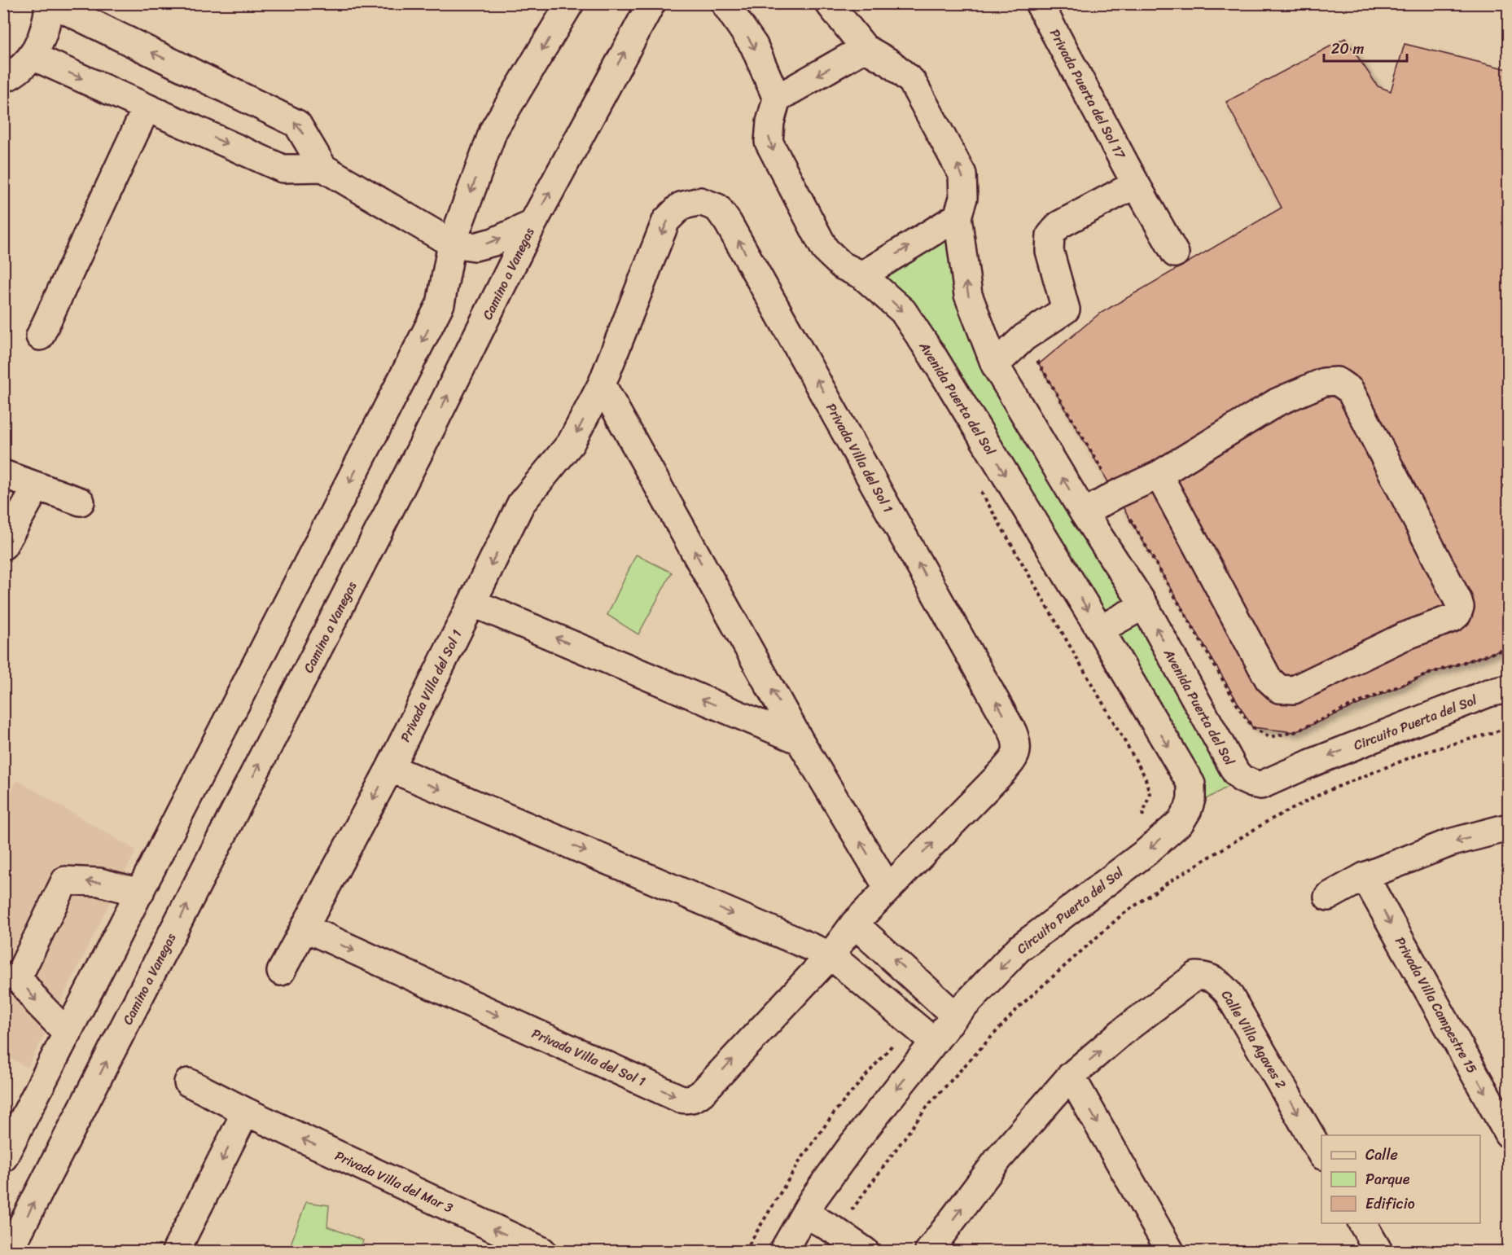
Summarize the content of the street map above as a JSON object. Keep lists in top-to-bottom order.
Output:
{
  "streets": {
    "street": [
      "Privada Puerta del Sol 17",
      "Camino a Vanegas",
      "Avenida Puerta del Sol",
      "Privada Villa del Sol 1",
      "Circuito Puerta del Sol",
      "Privada Villa Campestre 15",
      "Calle Villa Agaves 2",
      "Privada Villa del Mar 3"
    ]
  },
  "crossings": [
    ["Avenida Puerta del Sol", "Circuito Puerta del Sol"]
  ],
  "one_way": ["Circuito Puerta del Sol", "Privada Villa Campestre 15", "Privada Villa del Mar 3"],
  "legend": ["Calle", "Parque", "Edificio"],
  "scale_bar": "20 m"
}
